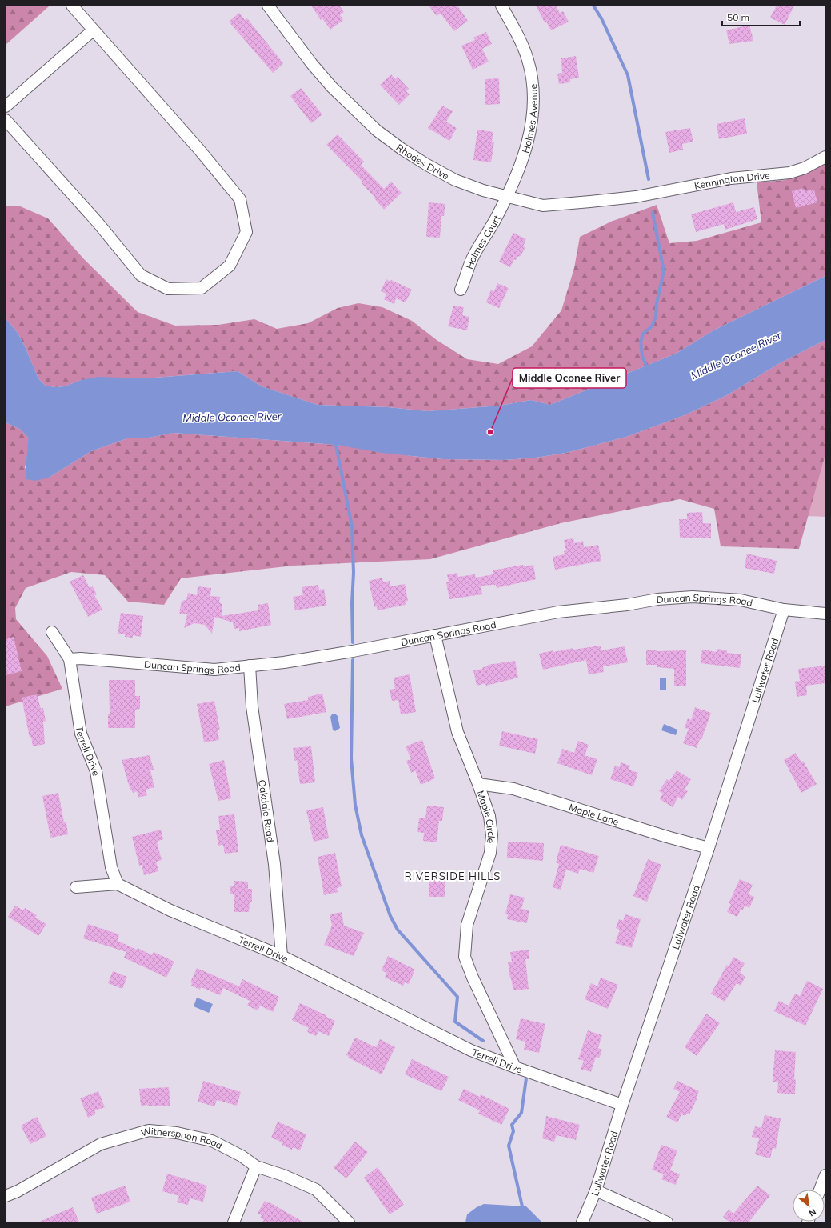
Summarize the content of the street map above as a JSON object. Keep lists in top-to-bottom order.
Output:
{
  "streets": {
    "street": [
      "Holmes Avenue",
      "Rhodes Drive",
      "Kennington Drive",
      "Holmes Court",
      "Duncan Springs Road",
      "Lullwater Road",
      "Terrell Drive",
      "Oakdale Road",
      "Maple Lane",
      "Maple Circle",
      "Witherspoon Road"
    ]
  },
  "crossings": [
    ["Holmes Avenue", "Rhodes Drive"],
    ["Holmes Avenue", "Holmes Court"],
    ["Rhodes Drive", "Kennington Drive"],
    ["Rhodes Drive", "Holmes Court"],
    ["Duncan Springs Road", "Lullwater Road"],
    ["Duncan Springs Road", "Terrell Drive"],
    ["Duncan Springs Road", "Oakdale Road"],
    ["Duncan Springs Road", "Maple Circle"],
    ["Lullwater Road", "Terrell Drive"],
    ["Lullwater Road", "Maple Lane"],
    ["Terrell Drive", "Oakdale Road"],
    ["Terrell Drive", "Maple Circle"],
    ["Maple Lane", "Maple Circle"]
  ],
  "districts": ["RIVERSIDE HILLS"],
  "water": ["Middle Oconee River"],
  "places": ["Middle Oconee River"],
  "scale_bar": "50 m",
  "north": "bottom right"
}
